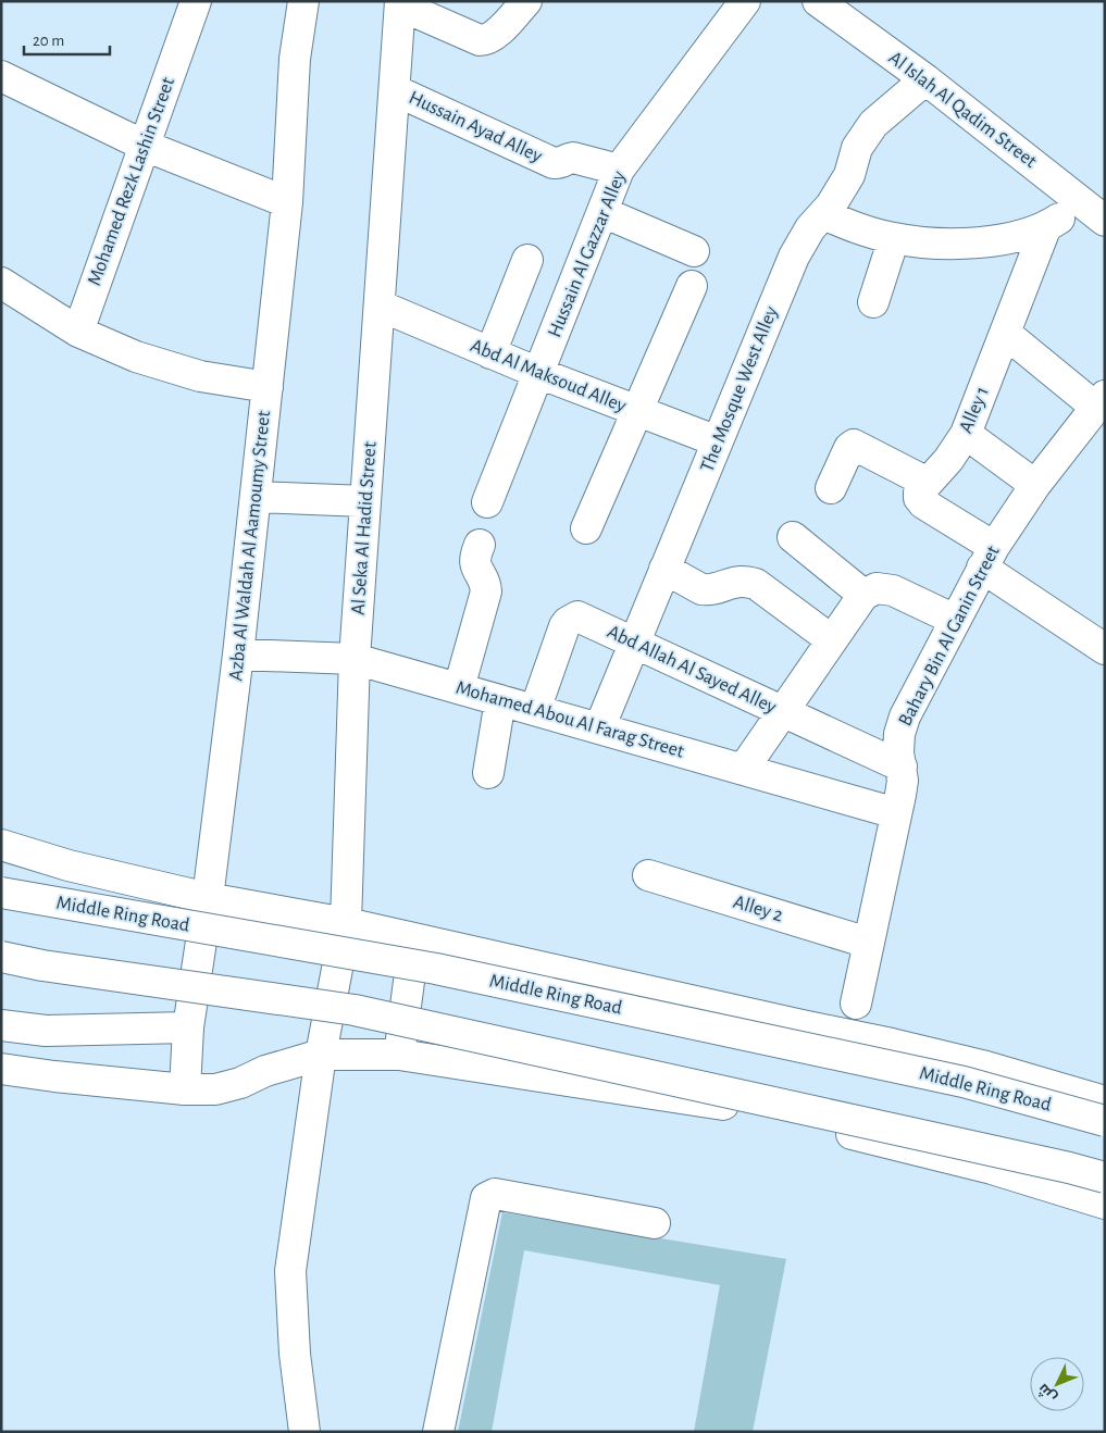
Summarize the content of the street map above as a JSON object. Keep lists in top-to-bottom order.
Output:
{
  "streets": {
    "main road": [
      "Al Islah Al Qadim Street",
      "Hussain Ayad Alley",
      "Mohamed Rezk Lashin Street",
      "Hussain Al Gazzar Alley",
      "Abd Al Maksoud Alley",
      "The Mosque West Alley",
      "Alley 1",
      "Al Seka Al Hadid Street",
      "Azba Al Waldah Al Aamoumy Street",
      "Bahary Bin Al Ganin Street",
      "Abd Allah Al Sayed Alley",
      "Mohamed Abou Al Farag Street",
      "Alley 2",
      "Middle Ring Road"
    ]
  },
  "crossings": [
    ["Al Islah Al Qadim Street", "The Mosque West Alley"],
    ["Hussain Ayad Alley", "Hussain Al Gazzar Alley"],
    ["Hussain Ayad Alley", "Al Seka Al Hadid Street"],
    ["Hussain Al Gazzar Alley", "Abd Al Maksoud Alley"],
    ["Abd Al Maksoud Alley", "The Mosque West Alley"],
    ["Abd Al Maksoud Alley", "Al Seka Al Hadid Street"],
    ["The Mosque West Alley", "Abd Allah Al Sayed Alley"],
    ["The Mosque West Alley", "Mohamed Abou Al Farag Street"],
    ["Al Seka Al Hadid Street", "Mohamed Abou Al Farag Street"],
    ["Azba Al Waldah Al Aamoumy Street", "Mohamed Abou Al Farag Street"],
    ["Bahary Bin Al Ganin Street", "Abd Allah Al Sayed Alley"],
    ["Bahary Bin Al Ganin Street", "Mohamed Abou Al Farag Street"],
    ["Bahary Bin Al Ganin Street", "Alley 2"],
    ["Abd Allah Al Sayed Alley", "Mohamed Abou Al Farag Street"]
  ],
  "scale_bar": "20 m",
  "north": "bottom left"
}
